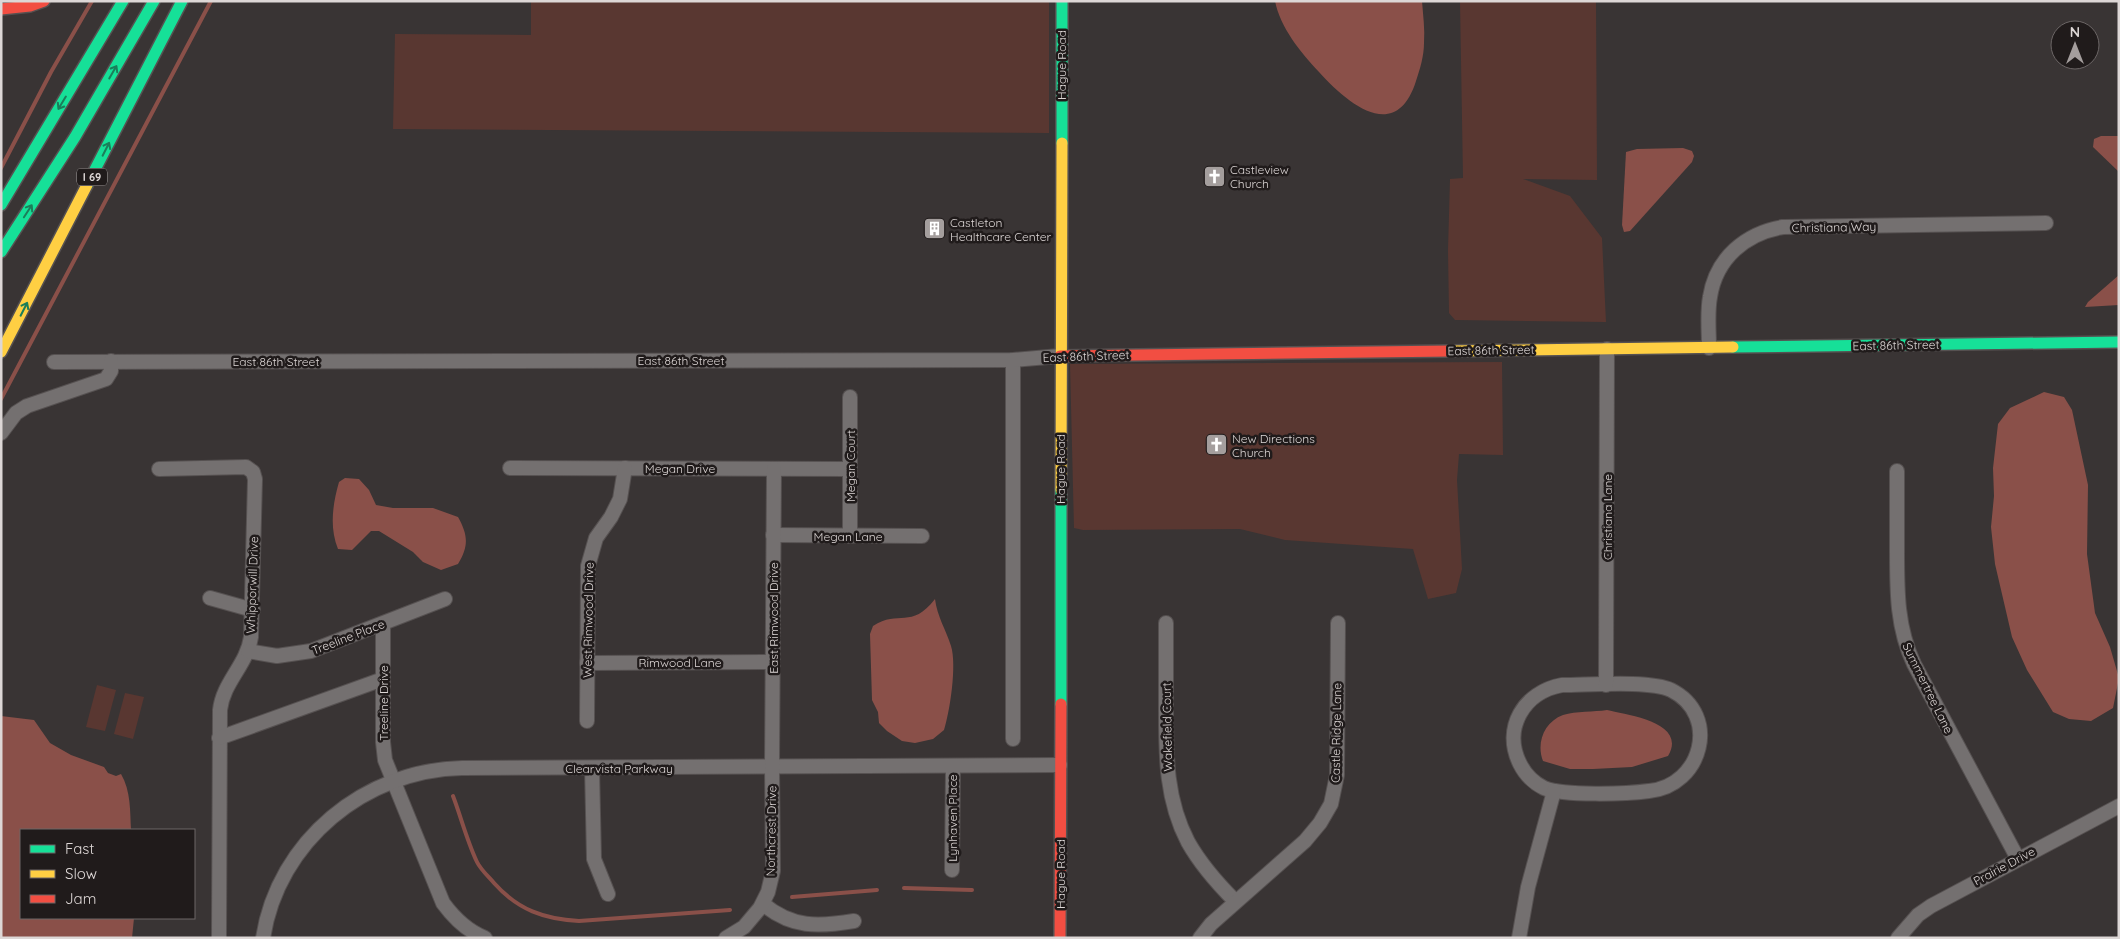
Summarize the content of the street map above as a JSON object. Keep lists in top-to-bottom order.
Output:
{
  "streets": {
    "main road": ["Hague Road", "I 69", "East 86th Street"],
    "street": [
      "Christiana Way",
      "Megan Court",
      "Megan Drive",
      "Christiana Lane",
      "Megan Lane",
      "Whipporwill Drive",
      "East Rimwood Drive",
      "West Rimwood Drive",
      "Treeline Place",
      "Rimwood Lane",
      "Summertree Lane",
      "Treeline Drive",
      "Wakefield Court",
      "Castle Ridge Lane",
      "Clearvista Parkway",
      "Lynhaven Place",
      "Northcrest Drive",
      "Prairie Drive"
    ]
  },
  "crossings": [
    ["Hague Road", "East 86th Street"],
    ["Hague Road", "Clearvista Parkway"],
    ["Christiana Way", "East 86th Street"],
    ["East 86th Street", "Christiana Lane"],
    ["Megan Court", "Megan Drive"],
    ["Megan Court", "Megan Lane"],
    ["Megan Drive", "East Rimwood Drive"],
    ["Megan Drive", "West Rimwood Drive"],
    ["Megan Lane", "East Rimwood Drive"],
    ["Whipporwill Drive", "Treeline Place"],
    ["East Rimwood Drive", "Rimwood Lane"],
    ["East Rimwood Drive", "Clearvista Parkway"],
    ["East Rimwood Drive", "Northcrest Drive"],
    ["West Rimwood Drive", "Rimwood Lane"],
    ["Treeline Place", "Treeline Drive"],
    ["Summertree Lane", "Prairie Drive"],
    ["Treeline Drive", "Clearvista Parkway"],
    ["Wakefield Court", "Castle Ridge Lane"],
    ["Clearvista Parkway", "Lynhaven Place"],
    ["Clearvista Parkway", "Northcrest Drive"]
  ],
  "places": {
    "church": ["Castleview Church", "New Directions Church"],
    "building": ["Castleton Healthcare Center"]
  },
  "legend": ["Fast", "Slow", "Jam"],
  "north": "top"
}
